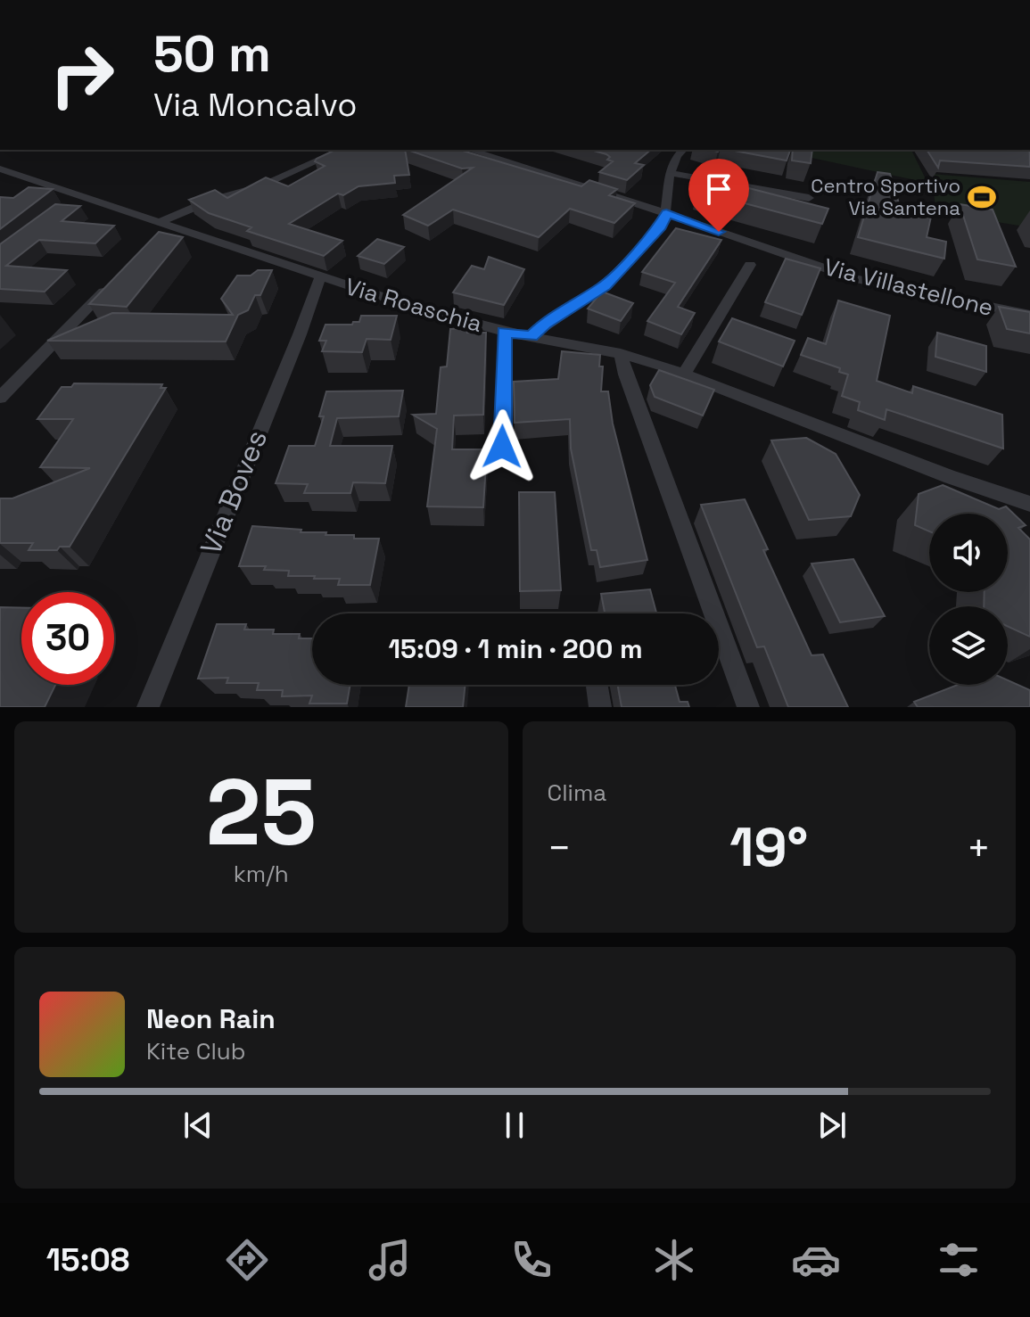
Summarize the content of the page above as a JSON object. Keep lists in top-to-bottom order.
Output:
{
  "streets": {
    "street": ["Via Villastellone", "Via Roaschia", "Via Boves"]
  },
  "crossings": [
    ["Via Roaschia", "Via Boves"]
  ],
  "places": {
    "sports": ["Centro Sportivo Via Santena"]
  },
  "page": {
    "turn": ["50 m", "Via Moncalvo"],
    "limit": "30",
    "trip": "15:09 · 1 min · 200 m",
    "tile": [
      ["25", "km/h"],
      "Clima"
    ],
    "heat": ["−", "19°", "+"],
    "song": ["Neon Rain", "Kite Club"],
    "tabs": "15:08"
  }
}
